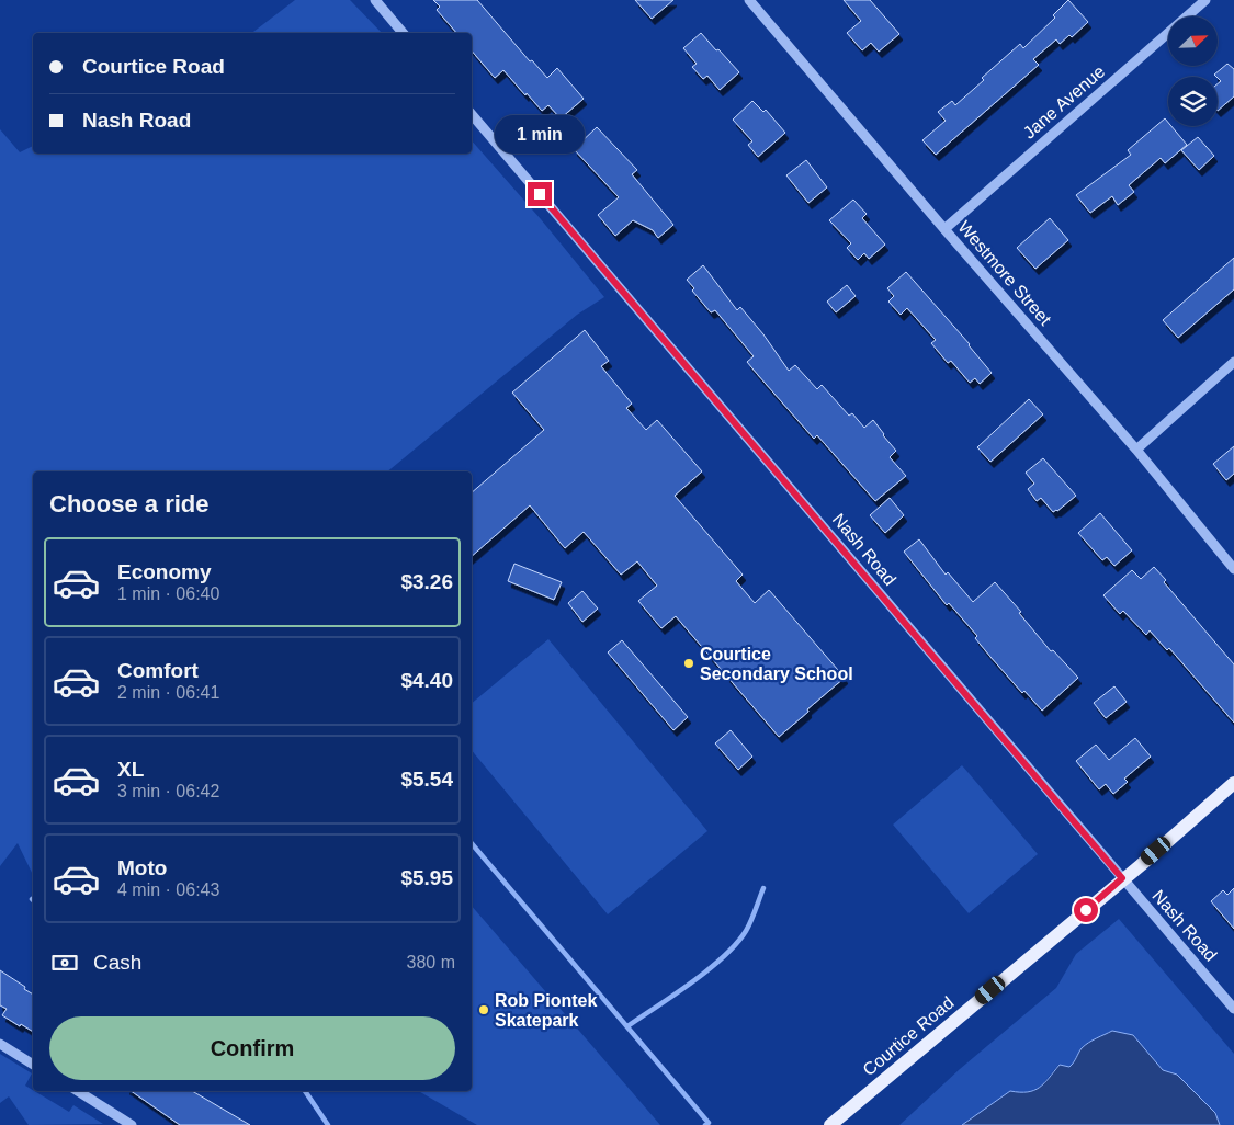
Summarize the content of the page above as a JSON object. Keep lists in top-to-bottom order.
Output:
{
  "streets": {
    "main road": ["Courtice Road"],
    "street": ["Jane Avenue", "Westmore Street", "Nash Road"]
  },
  "crossings": [
    ["Jane Avenue", "Westmore Street"],
    ["Nash Road", "Courtice Road"]
  ],
  "places": ["Courtice Secondary School", "Rob Piontek Skatepark"],
  "north": "top right",
  "page": {
    "banner": ["Courtice Road", "Nash Road"],
    "bubble": "1 min",
    "heading": "Choose a ride",
    "list": [
      {
        "name": "Economy",
        "note": "1 min · 06:40",
        "value": "$3.26"
      },
      {
        "name": "Comfort",
        "note": "2 min · 06:41",
        "value": "$4.40"
      },
      {
        "name": "XL",
        "note": "3 min · 06:42",
        "value": "$5.54"
      },
      {
        "name": "Moto",
        "note": "4 min · 06:43",
        "value": "$5.95"
      }
    ],
    "pay": ["Cash", "380 m"],
    "buttons": "Confirm"
  }
}
